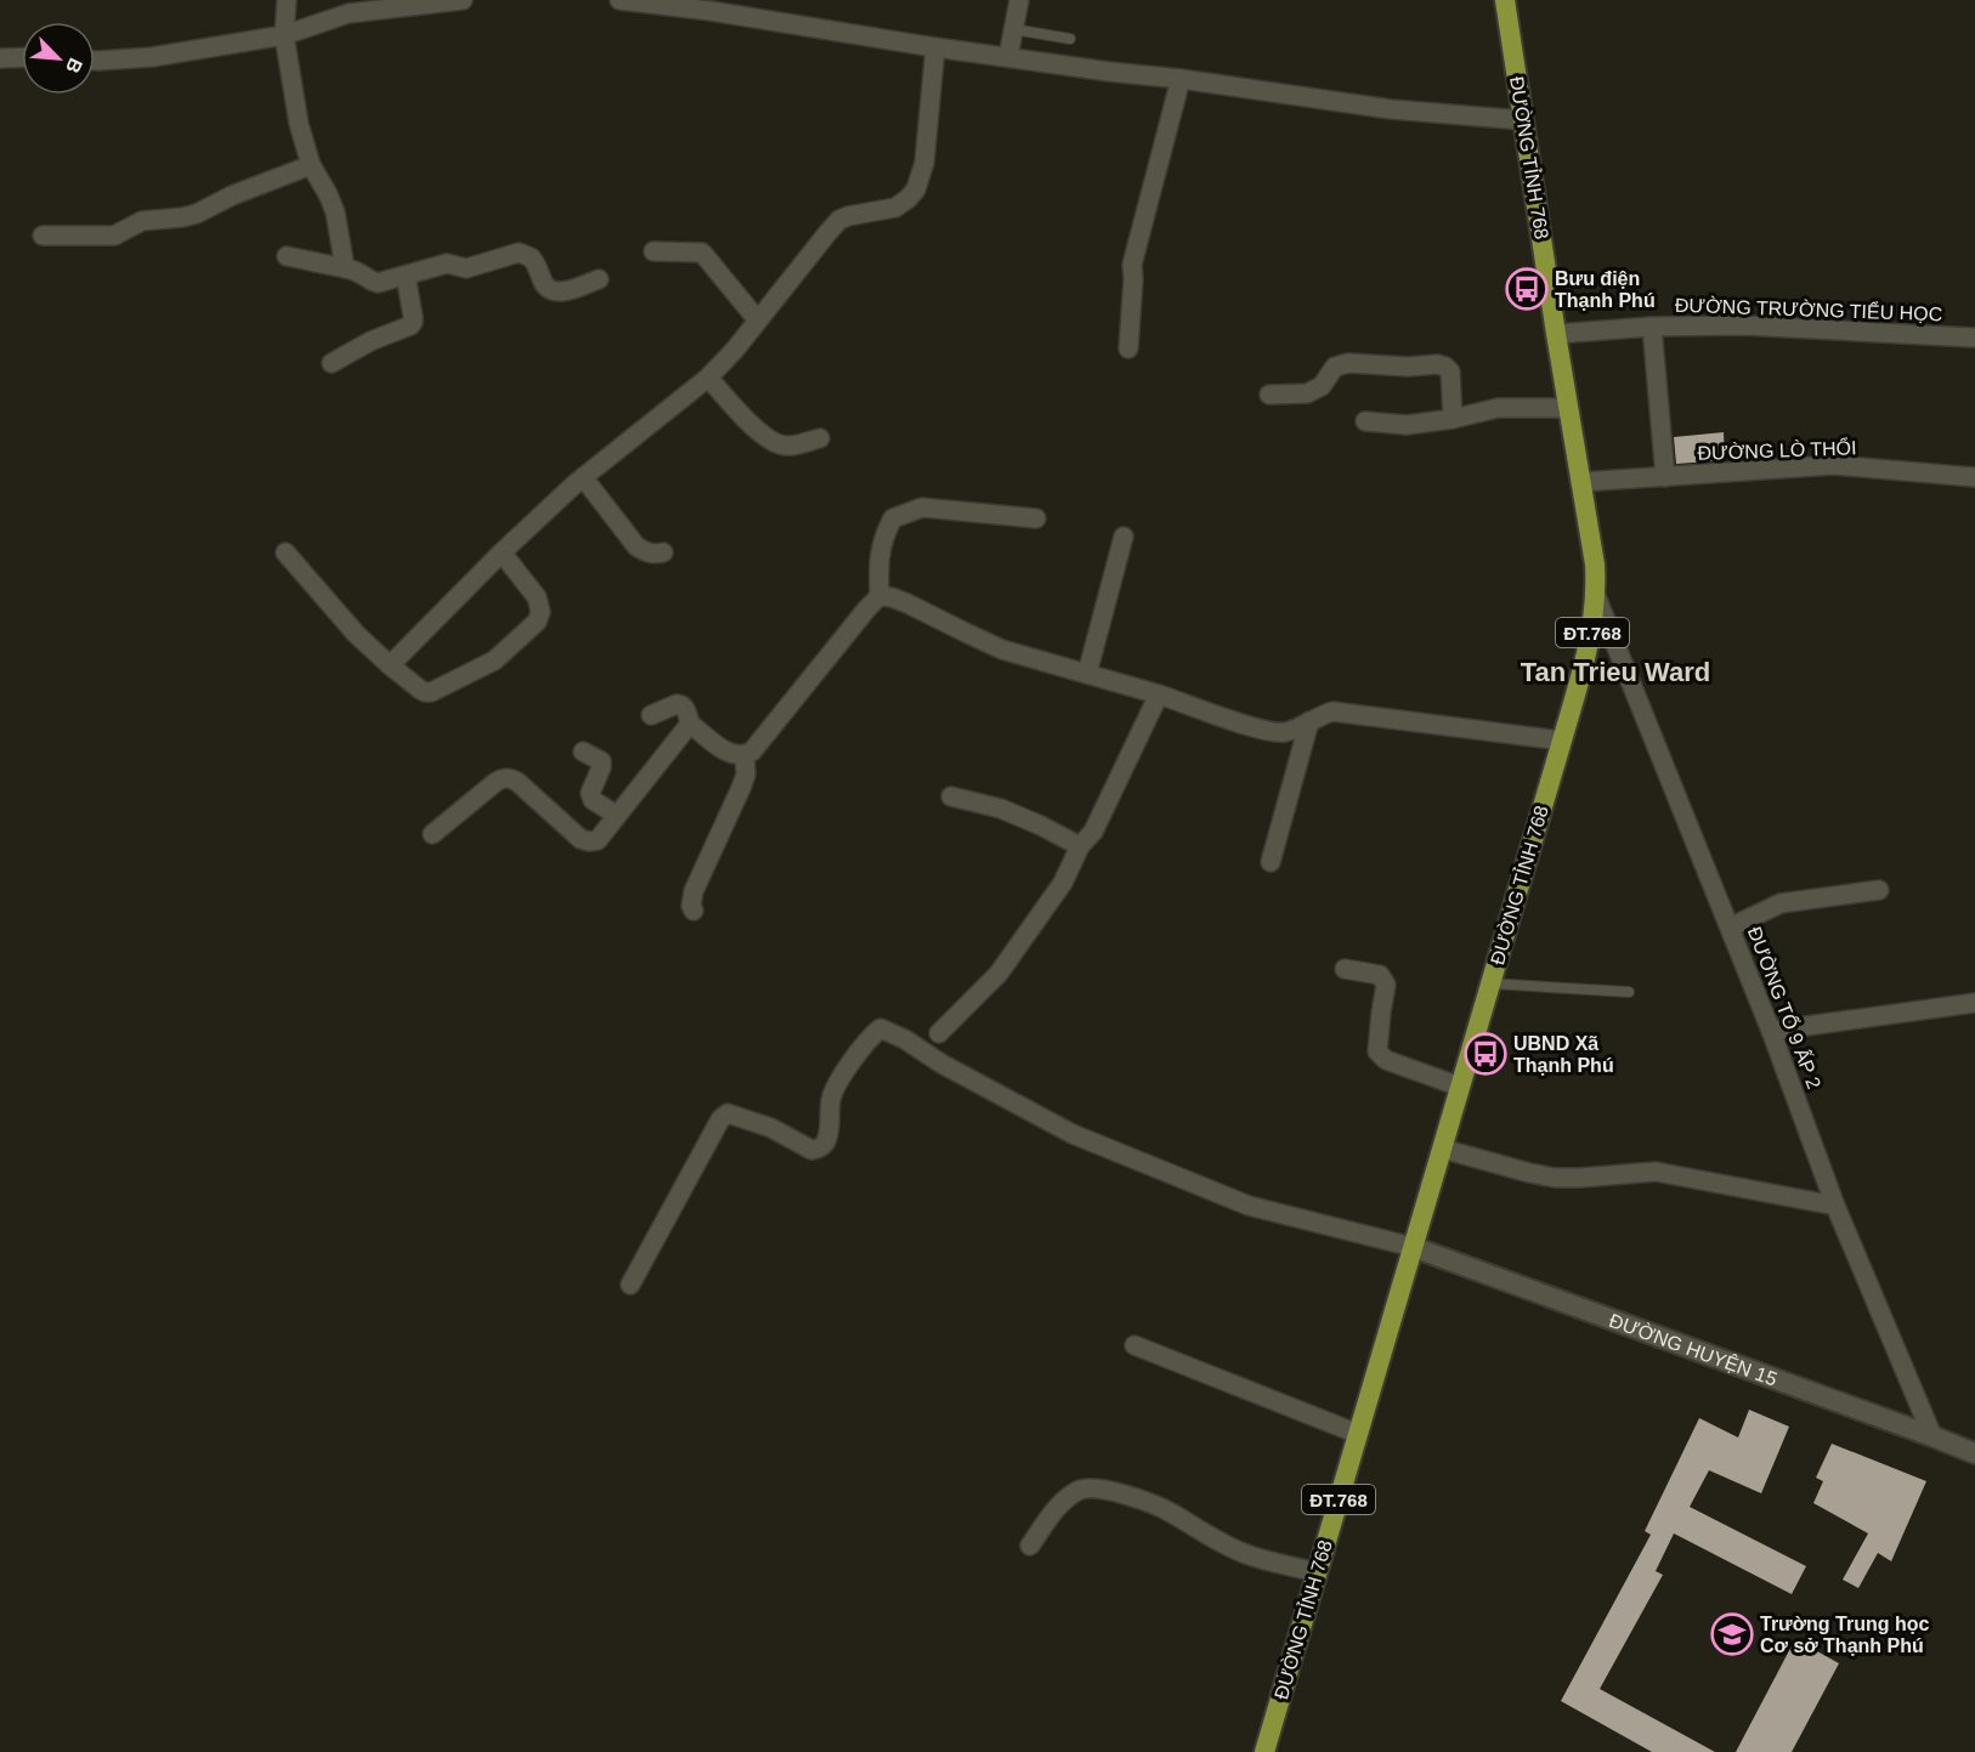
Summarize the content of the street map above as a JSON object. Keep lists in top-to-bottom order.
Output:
{
  "streets": {
    "main road": ["ĐƯỜNG TỈNH 768", "ĐT.768"],
    "street": [
      "ĐƯỜNG TRƯỜNG TIỂU HỌC",
      "ĐƯỜNG LÒ THỔI",
      "ĐƯỜNG TỔ 9 ẤP 2",
      "ĐƯỜNG HUYỆN 15"
    ]
  },
  "crossings": [
    ["ĐƯỜNG TỈNH 768", "ĐƯỜNG TRƯỜNG TIỂU HỌC"],
    ["ĐƯỜNG TỈNH 768", "ĐƯỜNG LÒ THỔI"],
    ["ĐƯỜNG TỈNH 768", "ĐƯỜNG TỔ 9 ẤP 2"],
    ["ĐƯỜNG TỈNH 768", "ĐƯỜNG HUYỆN 15"],
    ["ĐƯỜNG TỔ 9 ẤP 2", "ĐƯỜNG HUYỆN 15"]
  ],
  "districts": ["Tan Trieu Ward"],
  "places": {
    "bus stop": ["Bưu điện Thạnh Phú", "UBND Xã Thạnh Phú"],
    "school or university": ["Trường Trung học Cơ sở Thạnh Phú"]
  },
  "north": "bottom right"
}
